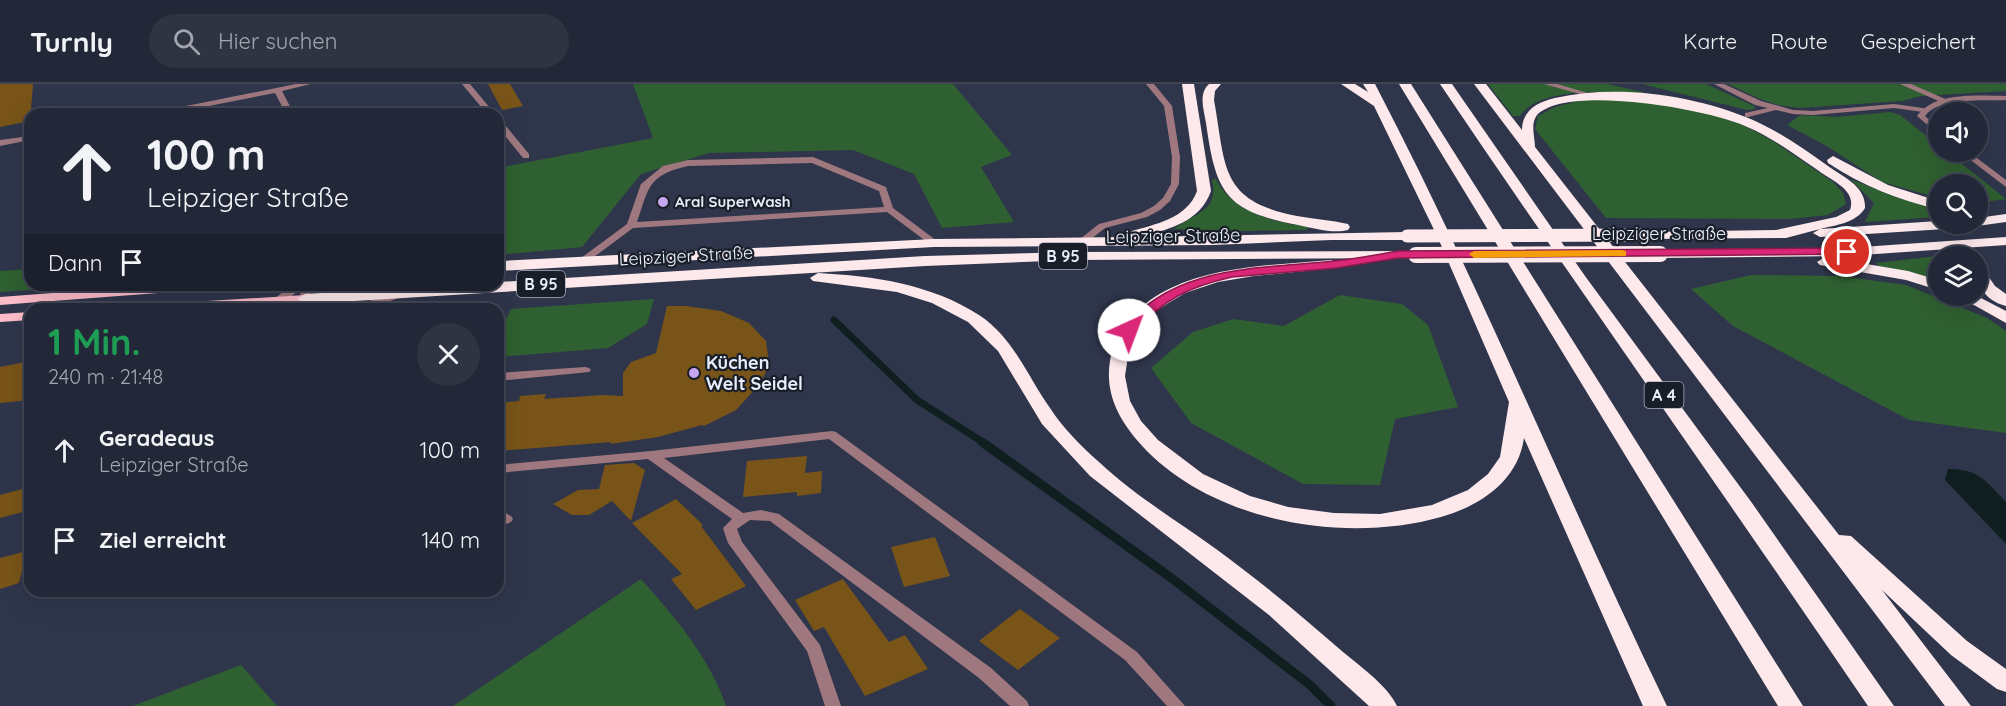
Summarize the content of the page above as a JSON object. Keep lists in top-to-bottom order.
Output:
{
  "streets": {
    "highway": ["Leipziger Straße", "B 95", "A 4"]
  },
  "places": ["Aral SuperWash", "Küchen Welt Seidel"],
  "page": {
    "header": "Turnly",
    "search": "Hier suchen",
    "nav": ["Karte", "Route", "Gespeichert"],
    "turn": ["100 m", "Leipziger Straße"],
    "then": "Dann",
    "heading": ["1 Min.", "240 m · 21:48"],
    "list": [
      {
        "name": "Geradeaus",
        "note": "Leipziger Straße",
        "value": "100 m"
      },
      {
        "name": "Ziel erreicht",
        "value": "140 m"
      }
    ]
  }
}
